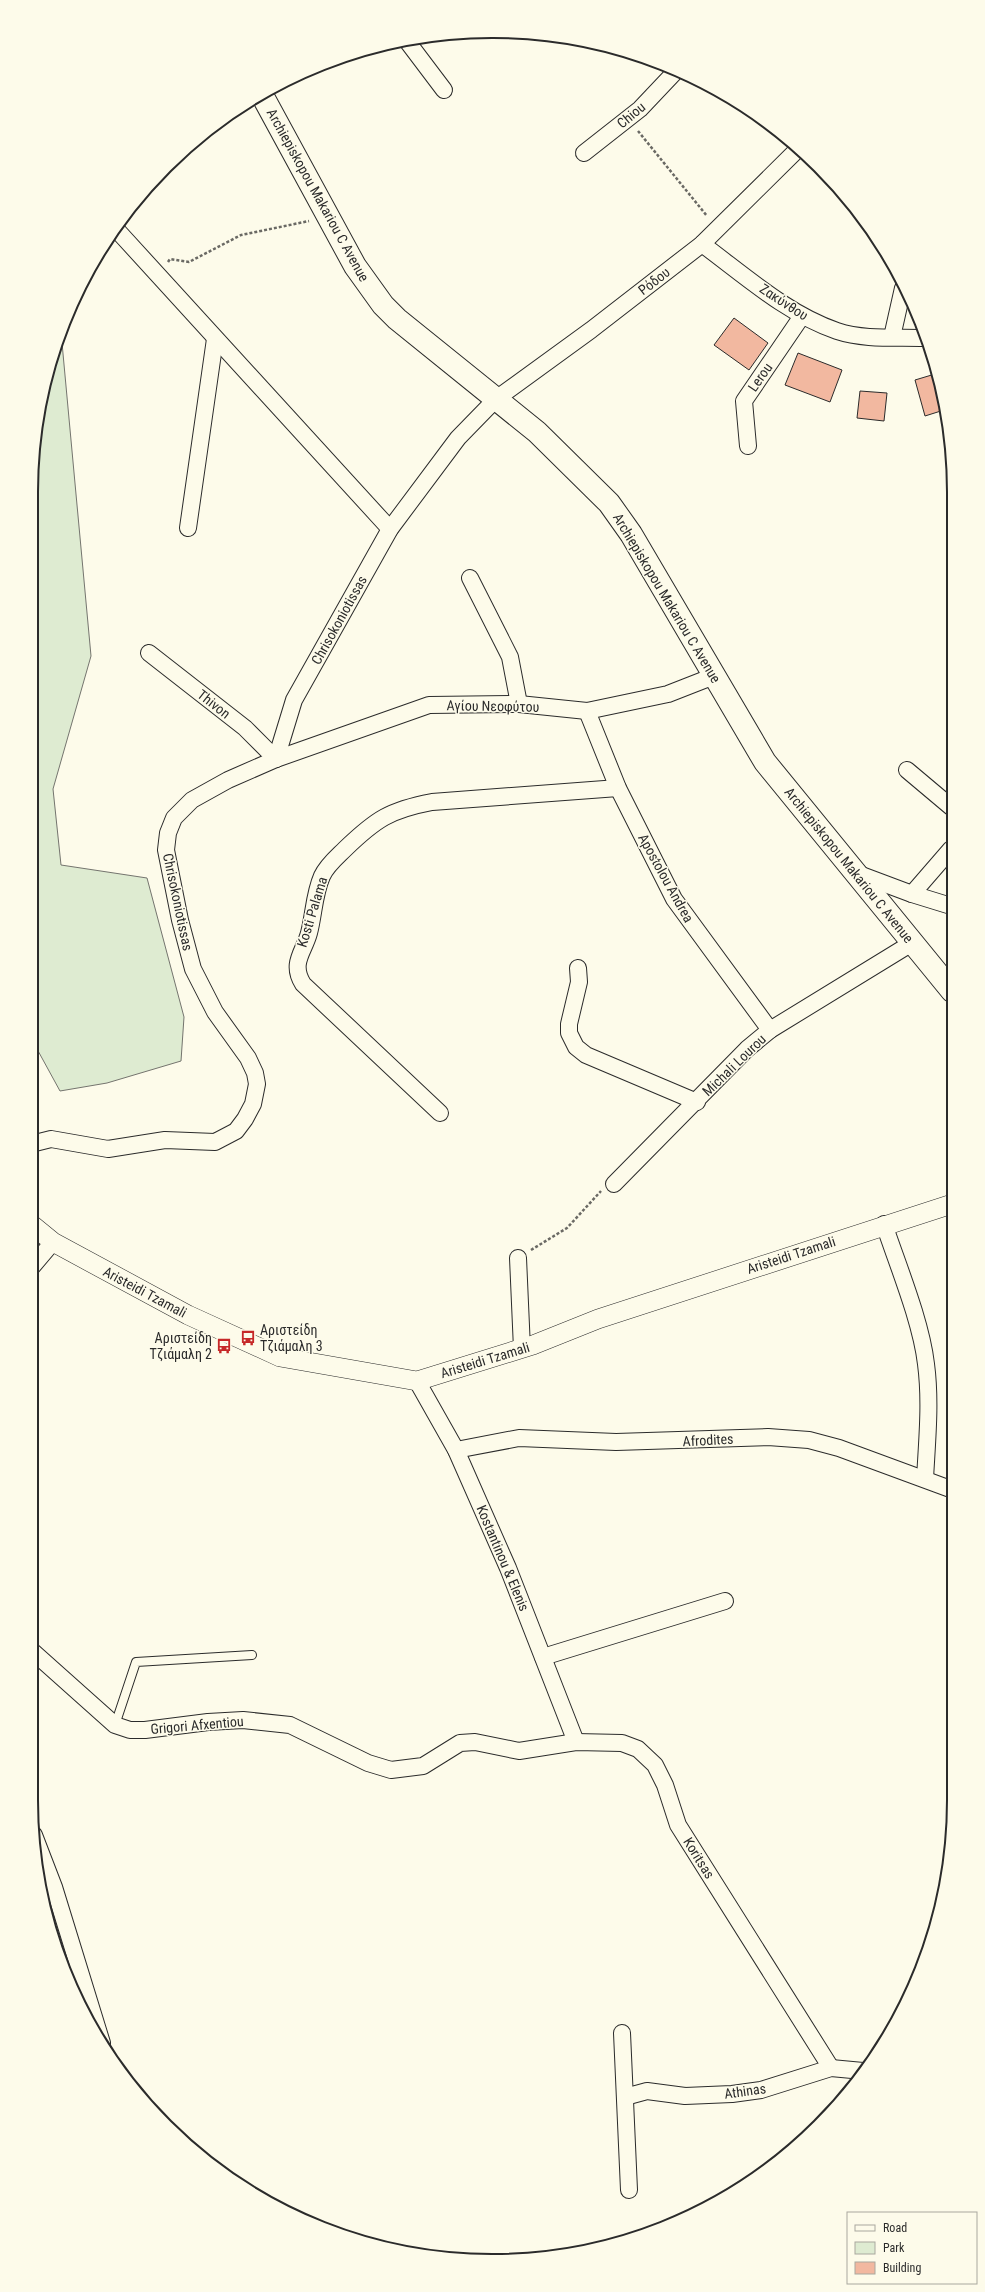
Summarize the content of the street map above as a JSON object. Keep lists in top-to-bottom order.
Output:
{
  "streets": {
    "main road": ["Archiepiskopou Makariou C Avenue"],
    "street": [
      "Chiou",
      "Ρόδου",
      "Ζακύνθου",
      "Lerou",
      "Chrisokoniotissas",
      "Thivon",
      "Αγίου Νεοφύτου",
      "Apostolou Andrea",
      "Kosti Palama",
      "Michali Lourou",
      "Aristeidi Tzamali",
      "Afrodites",
      "Kostantinou & Elenis",
      "Grigori Afxentiou",
      "Koritsas",
      "Athinas"
    ]
  },
  "crossings": [
    ["Archiepiskopou Makariou C Avenue", "Ρόδου"],
    ["Archiepiskopou Makariou C Avenue", "Chrisokoniotissas"],
    ["Archiepiskopou Makariou C Avenue", "Αγίου Νεοφύτου"],
    ["Archiepiskopou Makariou C Avenue", "Michali Lourou"],
    ["Ρόδου", "Ζακύνθου"],
    ["Ρόδου", "Chrisokoniotissas"],
    ["Ζακύνθου", "Lerou"],
    ["Chrisokoniotissas", "Thivon"],
    ["Chrisokoniotissas", "Αγίου Νεοφύτου"],
    ["Thivon", "Αγίου Νεοφύτου"],
    ["Αγίου Νεοφύτου", "Apostolou Andrea"],
    ["Apostolou Andrea", "Kosti Palama"],
    ["Apostolou Andrea", "Michali Lourou"],
    ["Aristeidi Tzamali", "Kostantinou & Elenis"],
    ["Afrodites", "Kostantinou & Elenis"],
    ["Kostantinou & Elenis", "Koritsas"],
    ["Grigori Afxentiou", "Koritsas"],
    ["Koritsas", "Athinas"]
  ],
  "places": {
    "bus stop": ["Αριστείδη Τζιάμαλη 3", "Αριστείδη Τζιάμαλη 2"]
  },
  "legend": ["Road", "Park", "Building"]
}
